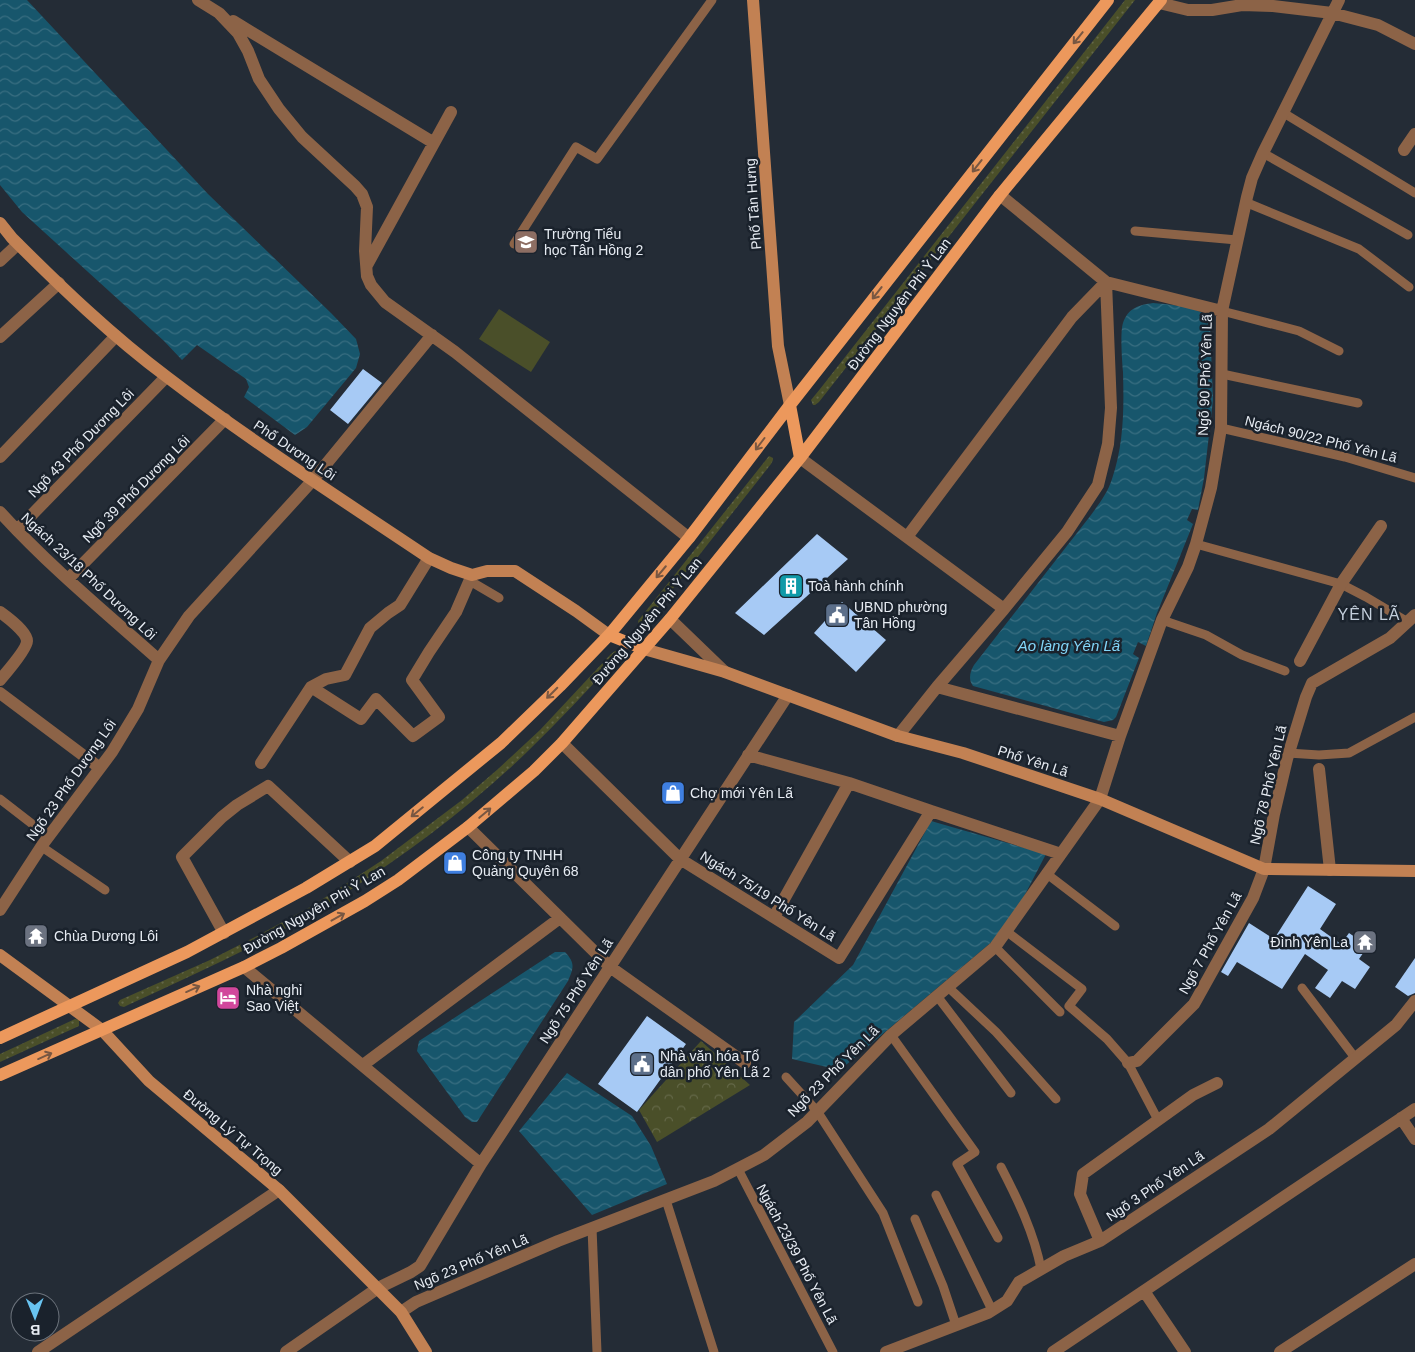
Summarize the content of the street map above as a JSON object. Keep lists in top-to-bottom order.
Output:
{
  "streets": {
    "main road": ["Đường Nguyên Phi Ỷ Lan"],
    "street": [
      "Phố Tân Hưng",
      "Ngõ 90 Phố Yên Lã",
      "Ngõ 43 Phố Dương Lôi",
      "Phố Dương Lôi",
      "Ngõ 39 Phố Dương Lôi",
      "Ngách 23/18 Phố Dương Lôi",
      "Phố Yên Lã",
      "Ngõ 23 Phố Dương Lôi",
      "Ngõ 78 Phố Yên Lã",
      "Ngách 75/19 Phố Yên Lã",
      "Ngõ 7 Phố Yên Lã",
      "Ngõ 75 Phố Yên Lã",
      "Ngõ 23 Phố Yên Lã",
      "Đường Lý Tự Trọng",
      "Ngõ 3 Phố Yên Lã"
    ],
    "lane": ["Ngách 90/22 Phố Yên Lã", "Ngách 23/39 Phố Yên Lã"]
  },
  "crossings": [
    ["Phố Tân Hưng", "Đường Nguyên Phi Ỷ Lan"],
    ["Đường Nguyên Phi Ỷ Lan", "Phố Dương Lôi"],
    ["Đường Nguyên Phi Ỷ Lan", "Phố Yên Lã"],
    ["Đường Nguyên Phi Ỷ Lan", "Ngách 75/19 Phố Yên Lã"],
    ["Đường Nguyên Phi Ỷ Lan", "Đường Lý Tự Trọng"],
    ["Ngõ 90 Phố Yên Lã", "Ngách 90/22 Phố Yên Lã"],
    ["Ngõ 90 Phố Yên Lã", "Phố Yên Lã"],
    ["Ngõ 90 Phố Yên Lã", "Ngõ 23 Phố Yên Lã"],
    ["Ngõ 43 Phố Dương Lôi", "Phố Dương Lôi"],
    ["Ngõ 43 Phố Dương Lôi", "Ngách 23/18 Phố Dương Lôi"],
    ["Phố Dương Lôi", "Ngõ 39 Phố Dương Lôi"],
    ["Phố Dương Lôi", "Ngõ 23 Phố Dương Lôi"],
    ["Ngõ 39 Phố Dương Lôi", "Ngách 23/18 Phố Dương Lôi"],
    ["Ngách 23/18 Phố Dương Lôi", "Ngõ 23 Phố Dương Lôi"],
    ["Phố Yên Lã", "Ngõ 78 Phố Yên Lã"],
    ["Phố Yên Lã", "Ngõ 7 Phố Yên Lã"],
    ["Phố Yên Lã", "Ngõ 75 Phố Yên Lã"],
    ["Phố Yên Lã", "Ngõ 23 Phố Yên Lã"],
    ["Ngõ 78 Phố Yên Lã", "Ngõ 7 Phố Yên Lã"],
    ["Ngách 75/19 Phố Yên Lã", "Ngõ 75 Phố Yên Lã"],
    ["Ngõ 75 Phố Yên Lã", "Đường Lý Tự Trọng"],
    ["Ngõ 23 Phố Yên Lã", "Đường Lý Tự Trọng"],
    ["Ngõ 23 Phố Yên Lã", "Ngách 23/39 Phố Yên Lã"]
  ],
  "districts": ["YÊN LÃ"],
  "water": ["Ao làng Yên Lã"],
  "places": {
    "school or university": ["Trường Tiểu học Tân Hồng 2"],
    "building": ["Toà hành chính"],
    "public building": ["UBND phường Tân Hồng", "Nhà văn hóa Tổ dân phố Yên Lã 2"],
    "shop": ["Chợ mới Yên Lã", "Công ty TNHH Quảng Quyên 68"],
    "temple": ["Chùa Dương Lôi", "Đình Yên La"],
    "hotel": ["Nhà nghỉ Sao Việt"]
  },
  "north": "bottom"
}
